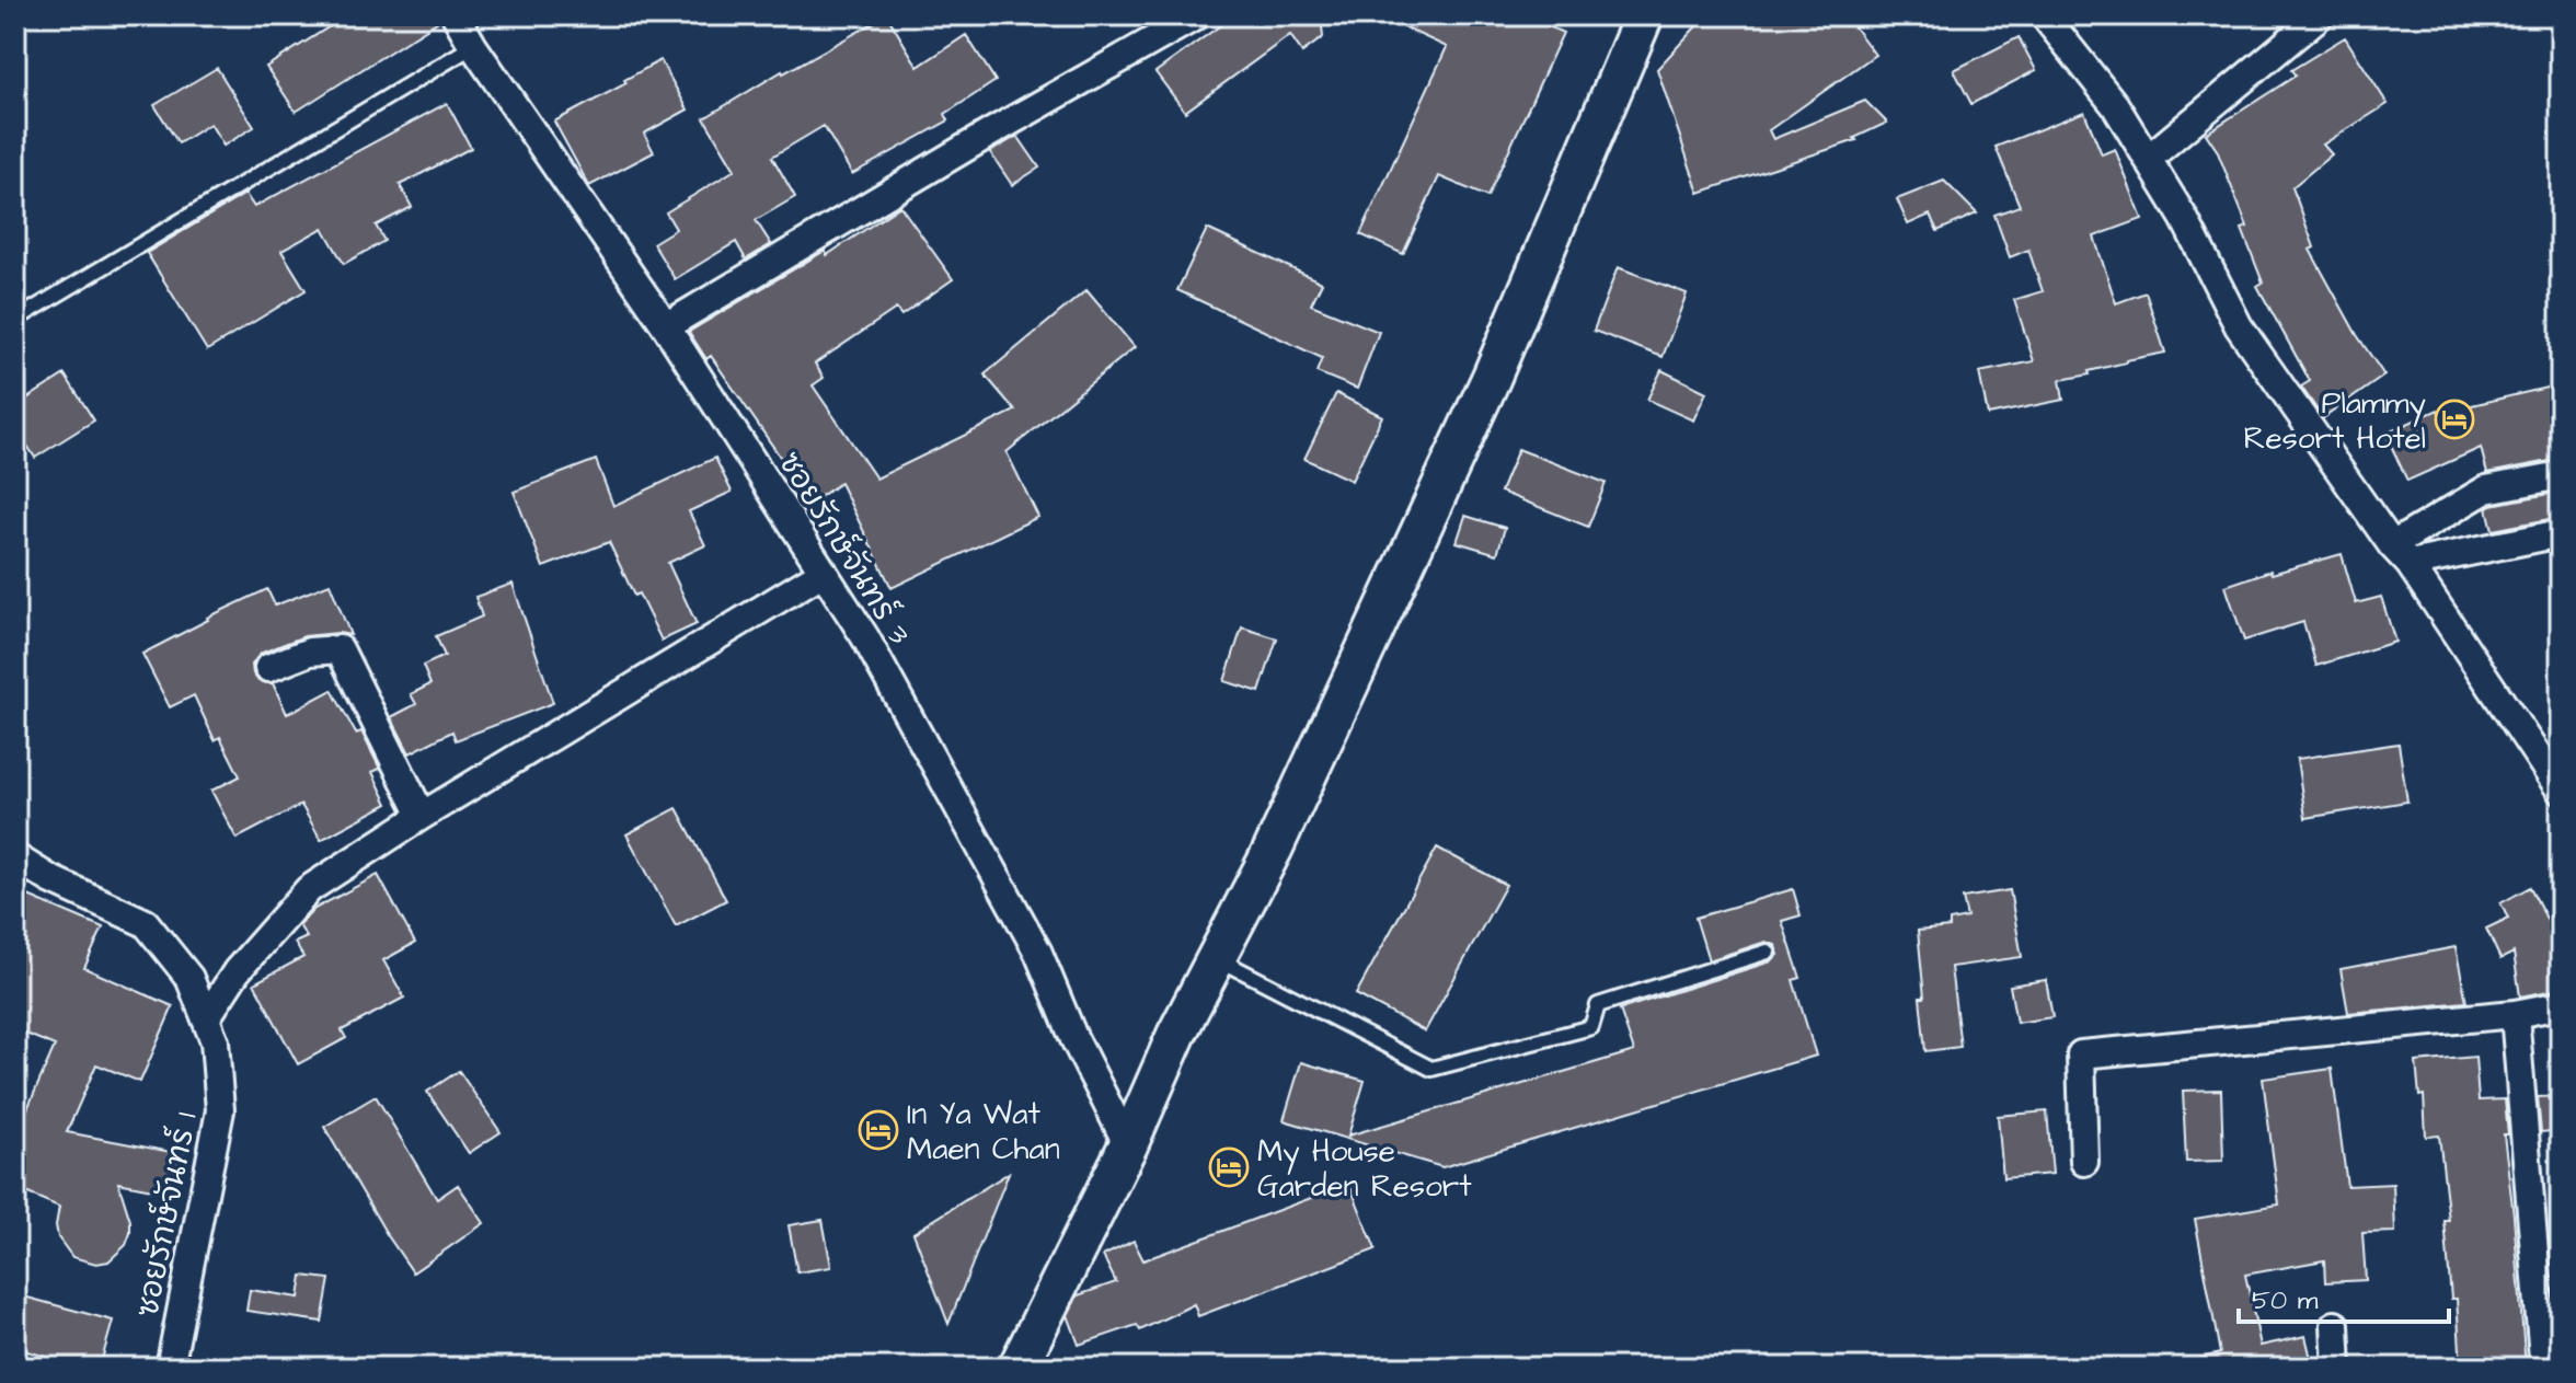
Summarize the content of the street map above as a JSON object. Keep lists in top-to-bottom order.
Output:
{
  "streets": {
    "street": ["ซอยรักษ์จันทร์ 3", "ซอยรักษ์จันทร์ 1"]
  },
  "places": {
    "hotel": ["Plammy Resort Hotel", "In Ya Wat Maen Chan", "My House Garden Resort"]
  },
  "scale_bar": "50 m"
}
